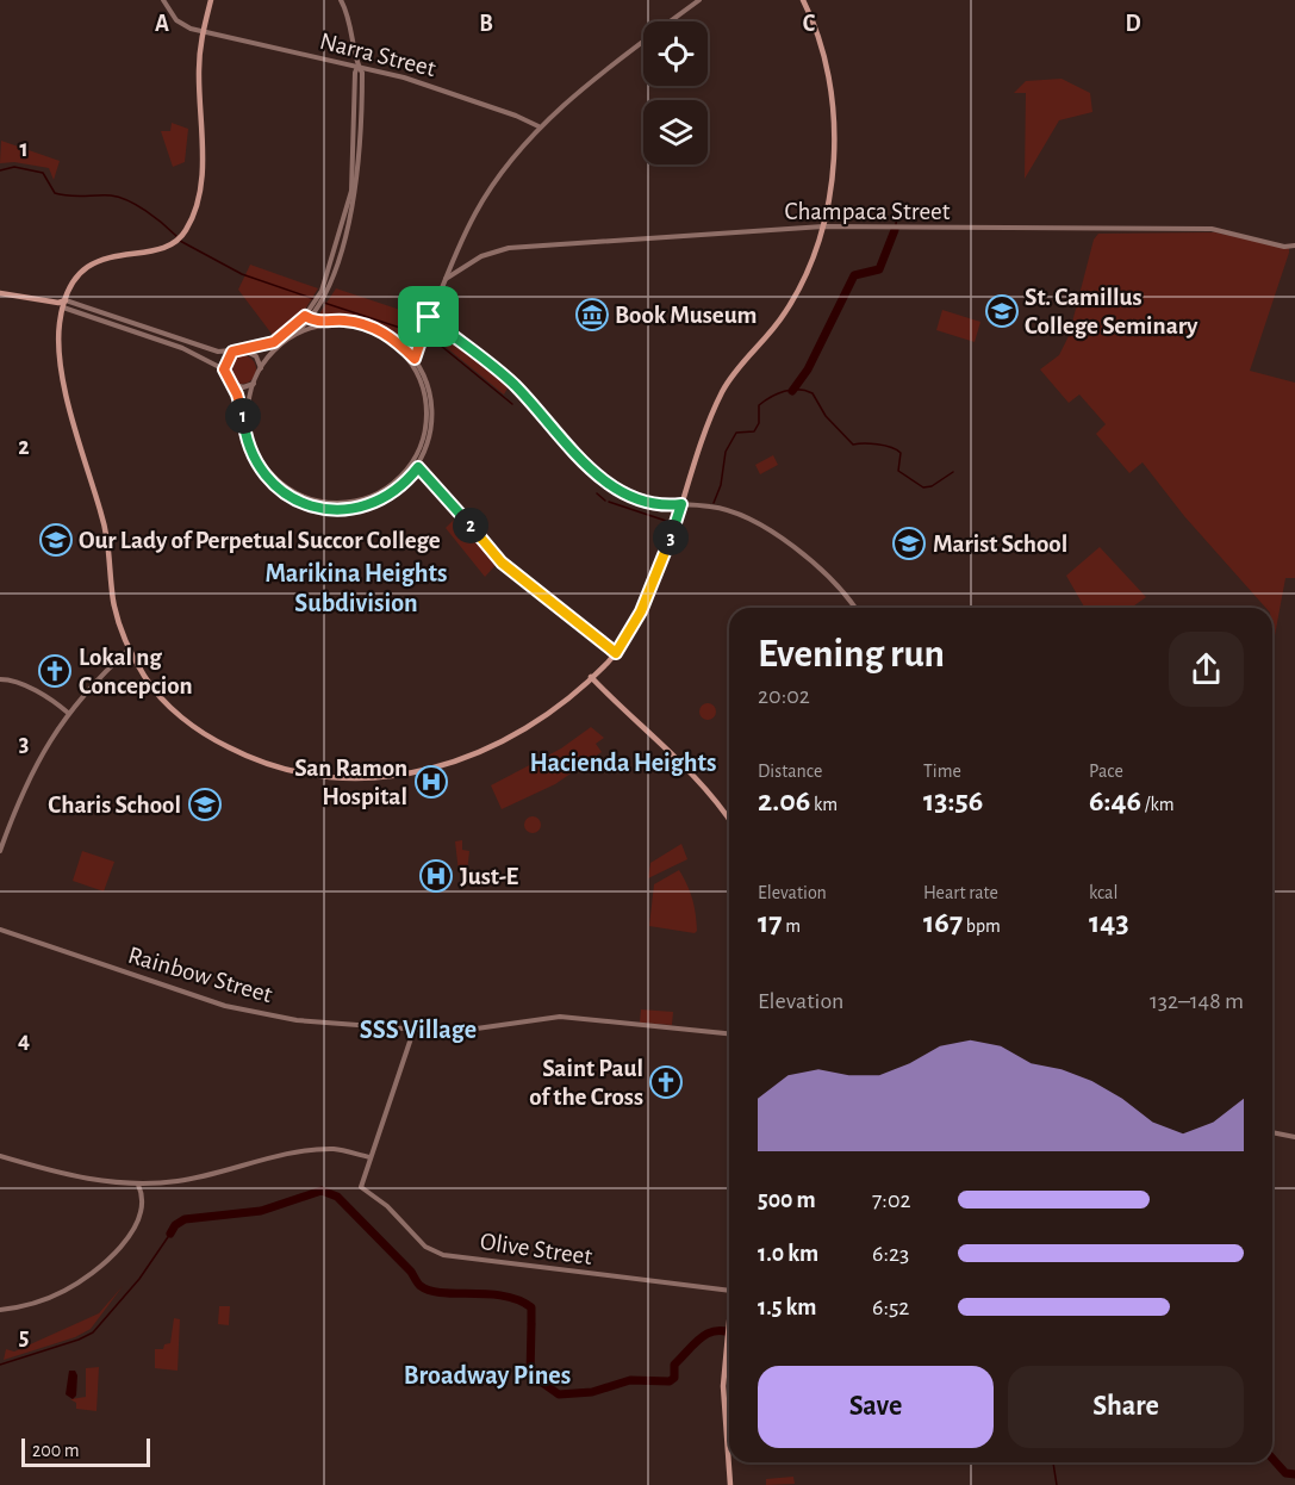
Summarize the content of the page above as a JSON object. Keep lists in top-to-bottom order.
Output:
{
  "streets": {
    "street": [
      "Narra Street",
      "Champaca Street",
      "Rainbow Street",
      "Olive Street"
    ]
  },
  "districts": [
    "Marikina Heights Subdivision",
    "Hacienda Heights",
    "SSS Village",
    "Broadway Pines"
  ],
  "places": {
    "school or university": [
      "St. Camillus College Seminary",
      "Our Lady of Perpetual Succor College",
      "Marist School",
      "Charis School"
    ],
    "museum": ["Book Museum"],
    "church": ["Lokal ng Concepcion", "Saint Paul of the Cross"],
    "hospital": ["San Ramon Hospital", "Just-E"]
  },
  "scale_bar": "200 m",
  "page": {
    "pins": ["1", "2", "3"],
    "heading": ["Evening run", "20:02"],
    "stats": [
      ["Distance", "2.06 km"],
      ["Time", "13:56"],
      ["Pace", "6:46 /km"],
      ["Elevation", "17 m"],
      ["Heart rate", "167 bpm"],
      ["kcal", "143"]
    ],
    "chart": ["Elevation", "132–148 m"],
    "list": [
      {
        "name": "500 m",
        "note": "7:02"
      },
      {
        "name": "1.0 km",
        "note": "6:23"
      },
      {
        "name": "1.5 km",
        "note": "6:52"
      }
    ],
    "buttons": ["Save", "Share"],
    "scale": "200 m"
  },
  "grid": {
    "columns": [
      "A",
      "B",
      "C",
      "D"
    ],
    "rows": [
      "1",
      "2",
      "3",
      "4",
      "5"
    ]
  }
}
